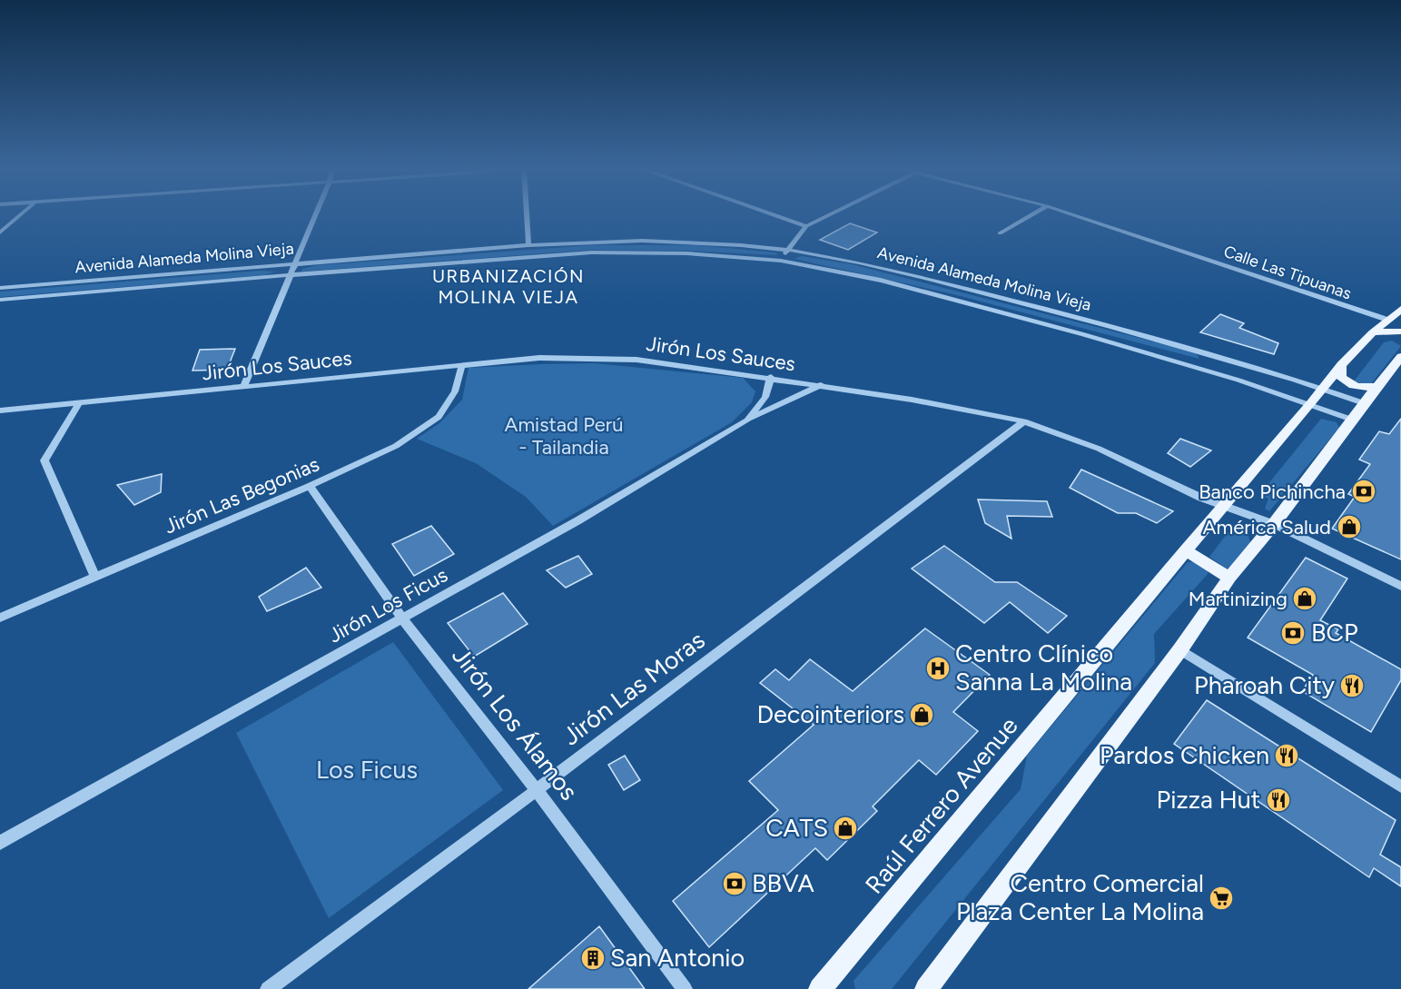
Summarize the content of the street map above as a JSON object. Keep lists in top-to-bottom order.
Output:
{
  "streets": {
    "main road": ["Raúl Ferrero Avenue"],
    "street": [
      "Avenida Alameda Molina Vieja",
      "Calle Las Tipuanas",
      "Jirón Los Sauces",
      "Jirón Las Begonias",
      "Jirón Los Ficus",
      "Jirón Las Moras",
      "Jirón Los Álamos"
    ]
  },
  "crossings": [
    ["Avenida Alameda Molina Vieja", "Raúl Ferrero Avenue"],
    ["Calle Las Tipuanas", "Raúl Ferrero Avenue"],
    ["Jirón Los Sauces", "Jirón Las Begonias"],
    ["Jirón Los Sauces", "Jirón Los Ficus"],
    ["Jirón Los Sauces", "Jirón Las Moras"],
    ["Jirón Los Sauces", "Raúl Ferrero Avenue"],
    ["Jirón Las Begonias", "Jirón Los Álamos"],
    ["Jirón Los Ficus", "Jirón Los Álamos"],
    ["Jirón Las Moras", "Jirón Los Álamos"]
  ],
  "districts": ["URBANIZACIÓN MOLINA VIEJA"],
  "parks": ["Amistad Perú - Tailandia", "Los Ficus"],
  "places": {
    "bank": ["Banco Pichincha", "BCP", "BBVA"],
    "shop": [
      "América Salud",
      "Martinizing",
      "Decointeriors",
      "CATS"
    ],
    "hospital": ["Centro Clínico Sanna La Molina"],
    "restaurant": ["Pharoah City", "Pardos Chicken", "Pizza Hut"],
    "supermarket": ["Centro Comercial Plaza Center La Molina"],
    "building": ["San Antonio"]
  }
}
